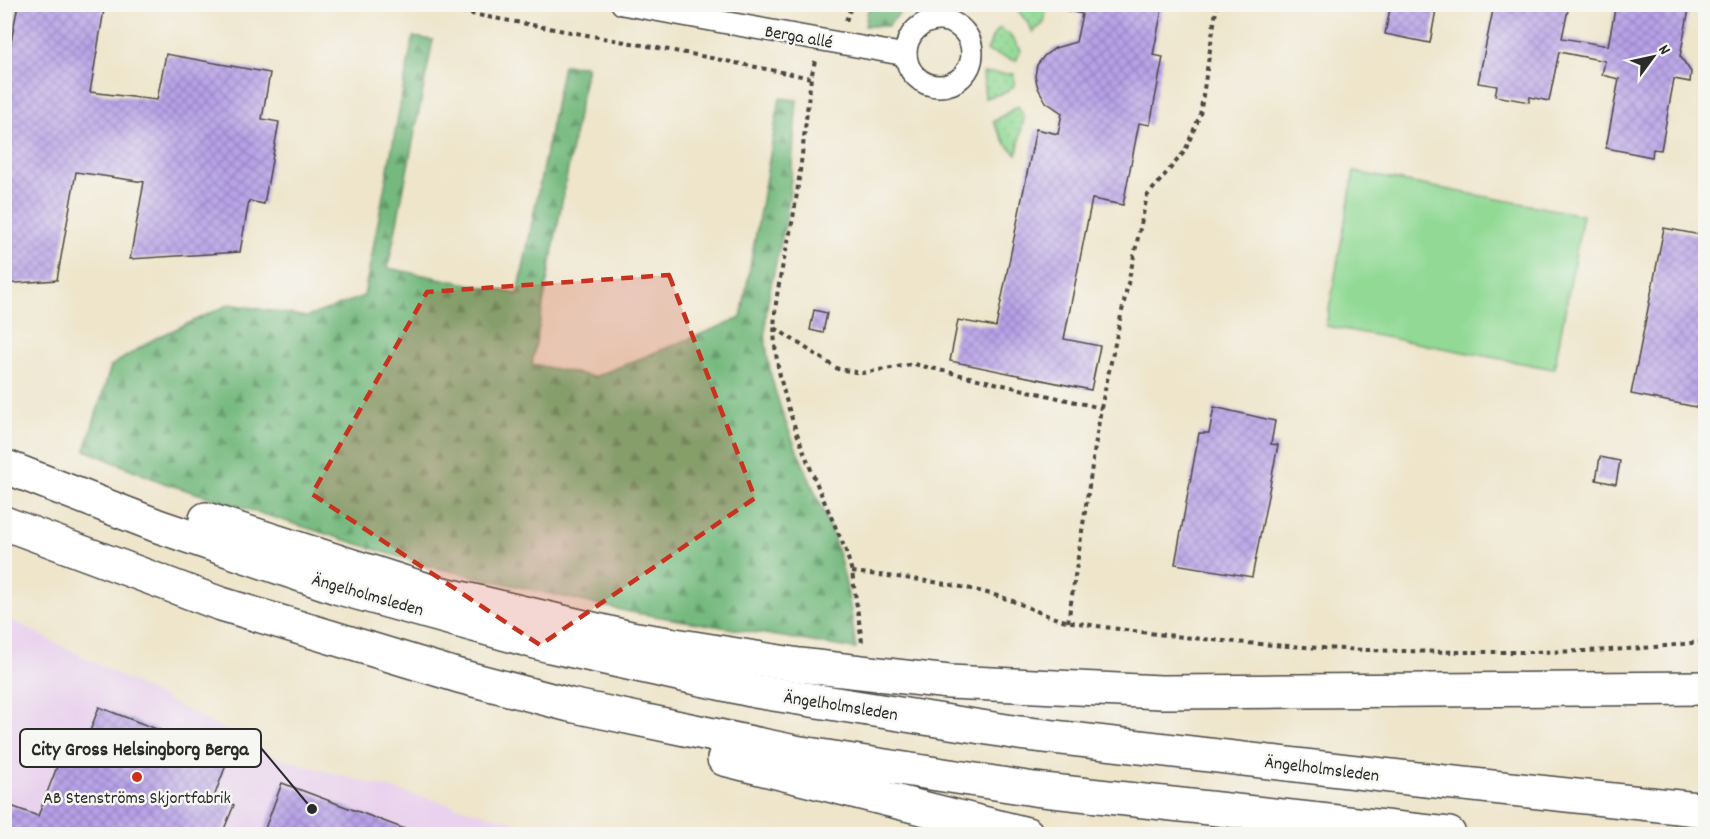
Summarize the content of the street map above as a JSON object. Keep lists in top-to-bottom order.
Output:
{
  "streets": {
    "highway": ["Ängelholmsleden"],
    "street": ["Berga allé"]
  },
  "places": ["AB Stenströms Skjortfabrik", "City Gross Helsingborg Berga"],
  "north": "top right"
}
